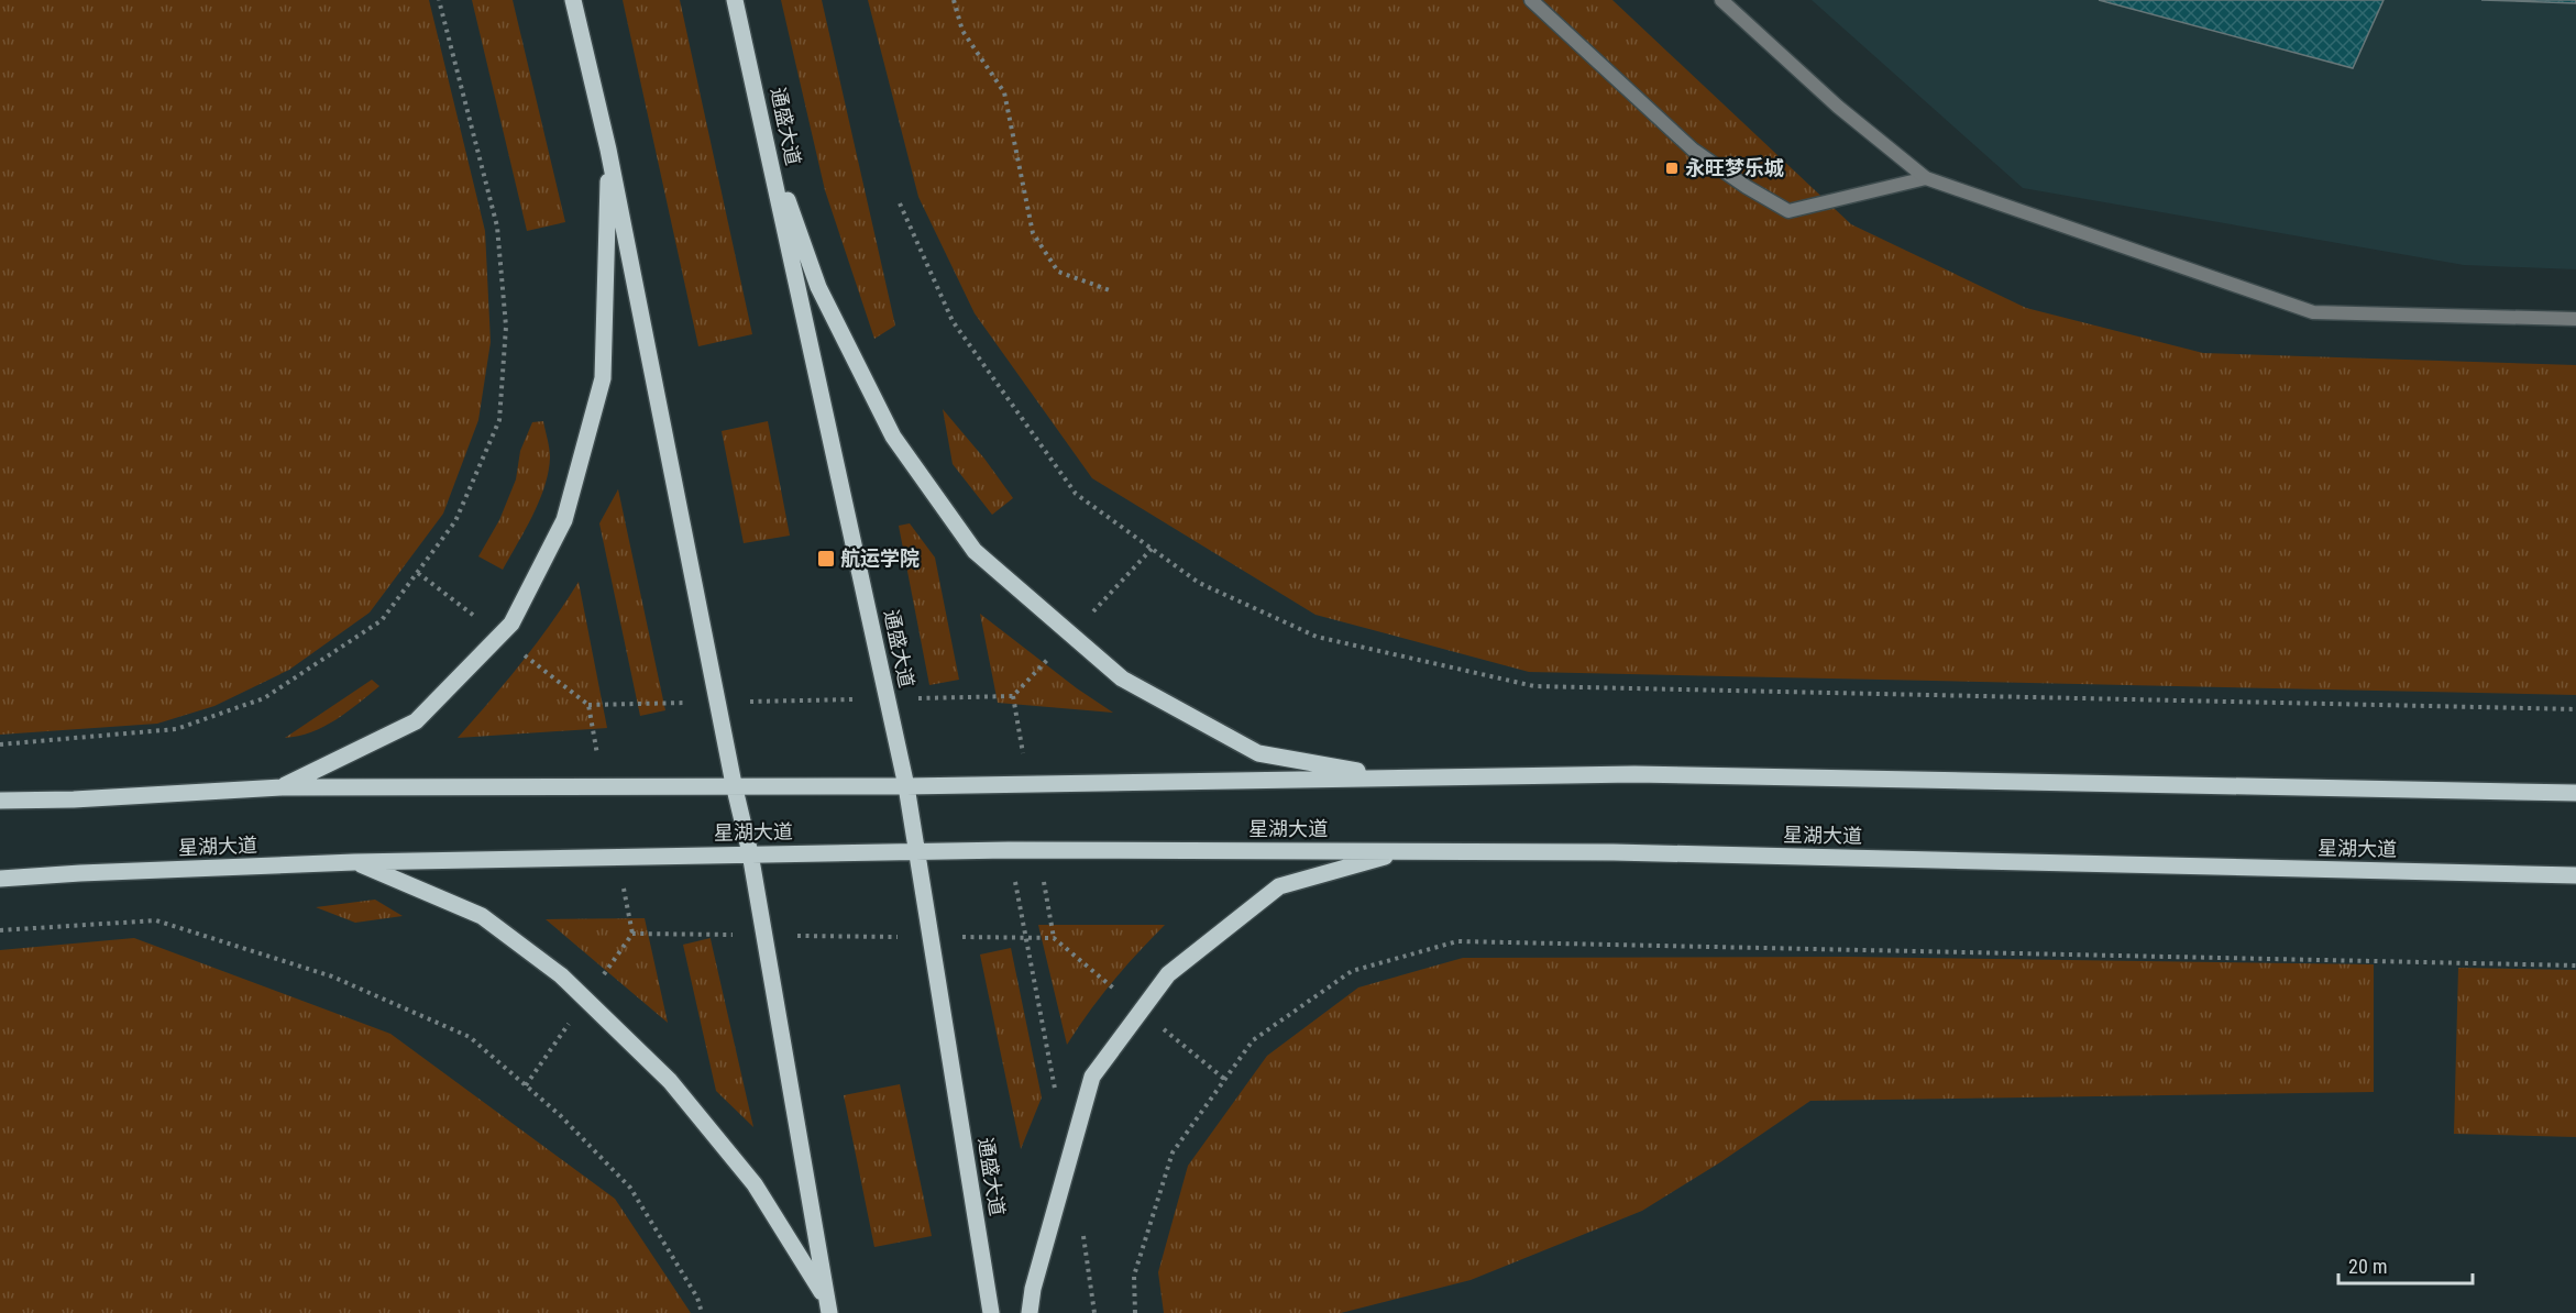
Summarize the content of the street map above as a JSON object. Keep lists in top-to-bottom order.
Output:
{
  "streets": {
    "main road": ["通盛大道", "星湖大道"]
  },
  "crossings": [
    ["通盛大道", "星湖大道"]
  ],
  "places": {
    "transit": ["永旺梦乐城", "航运学院"]
  },
  "scale_bar": "20 m"
}
